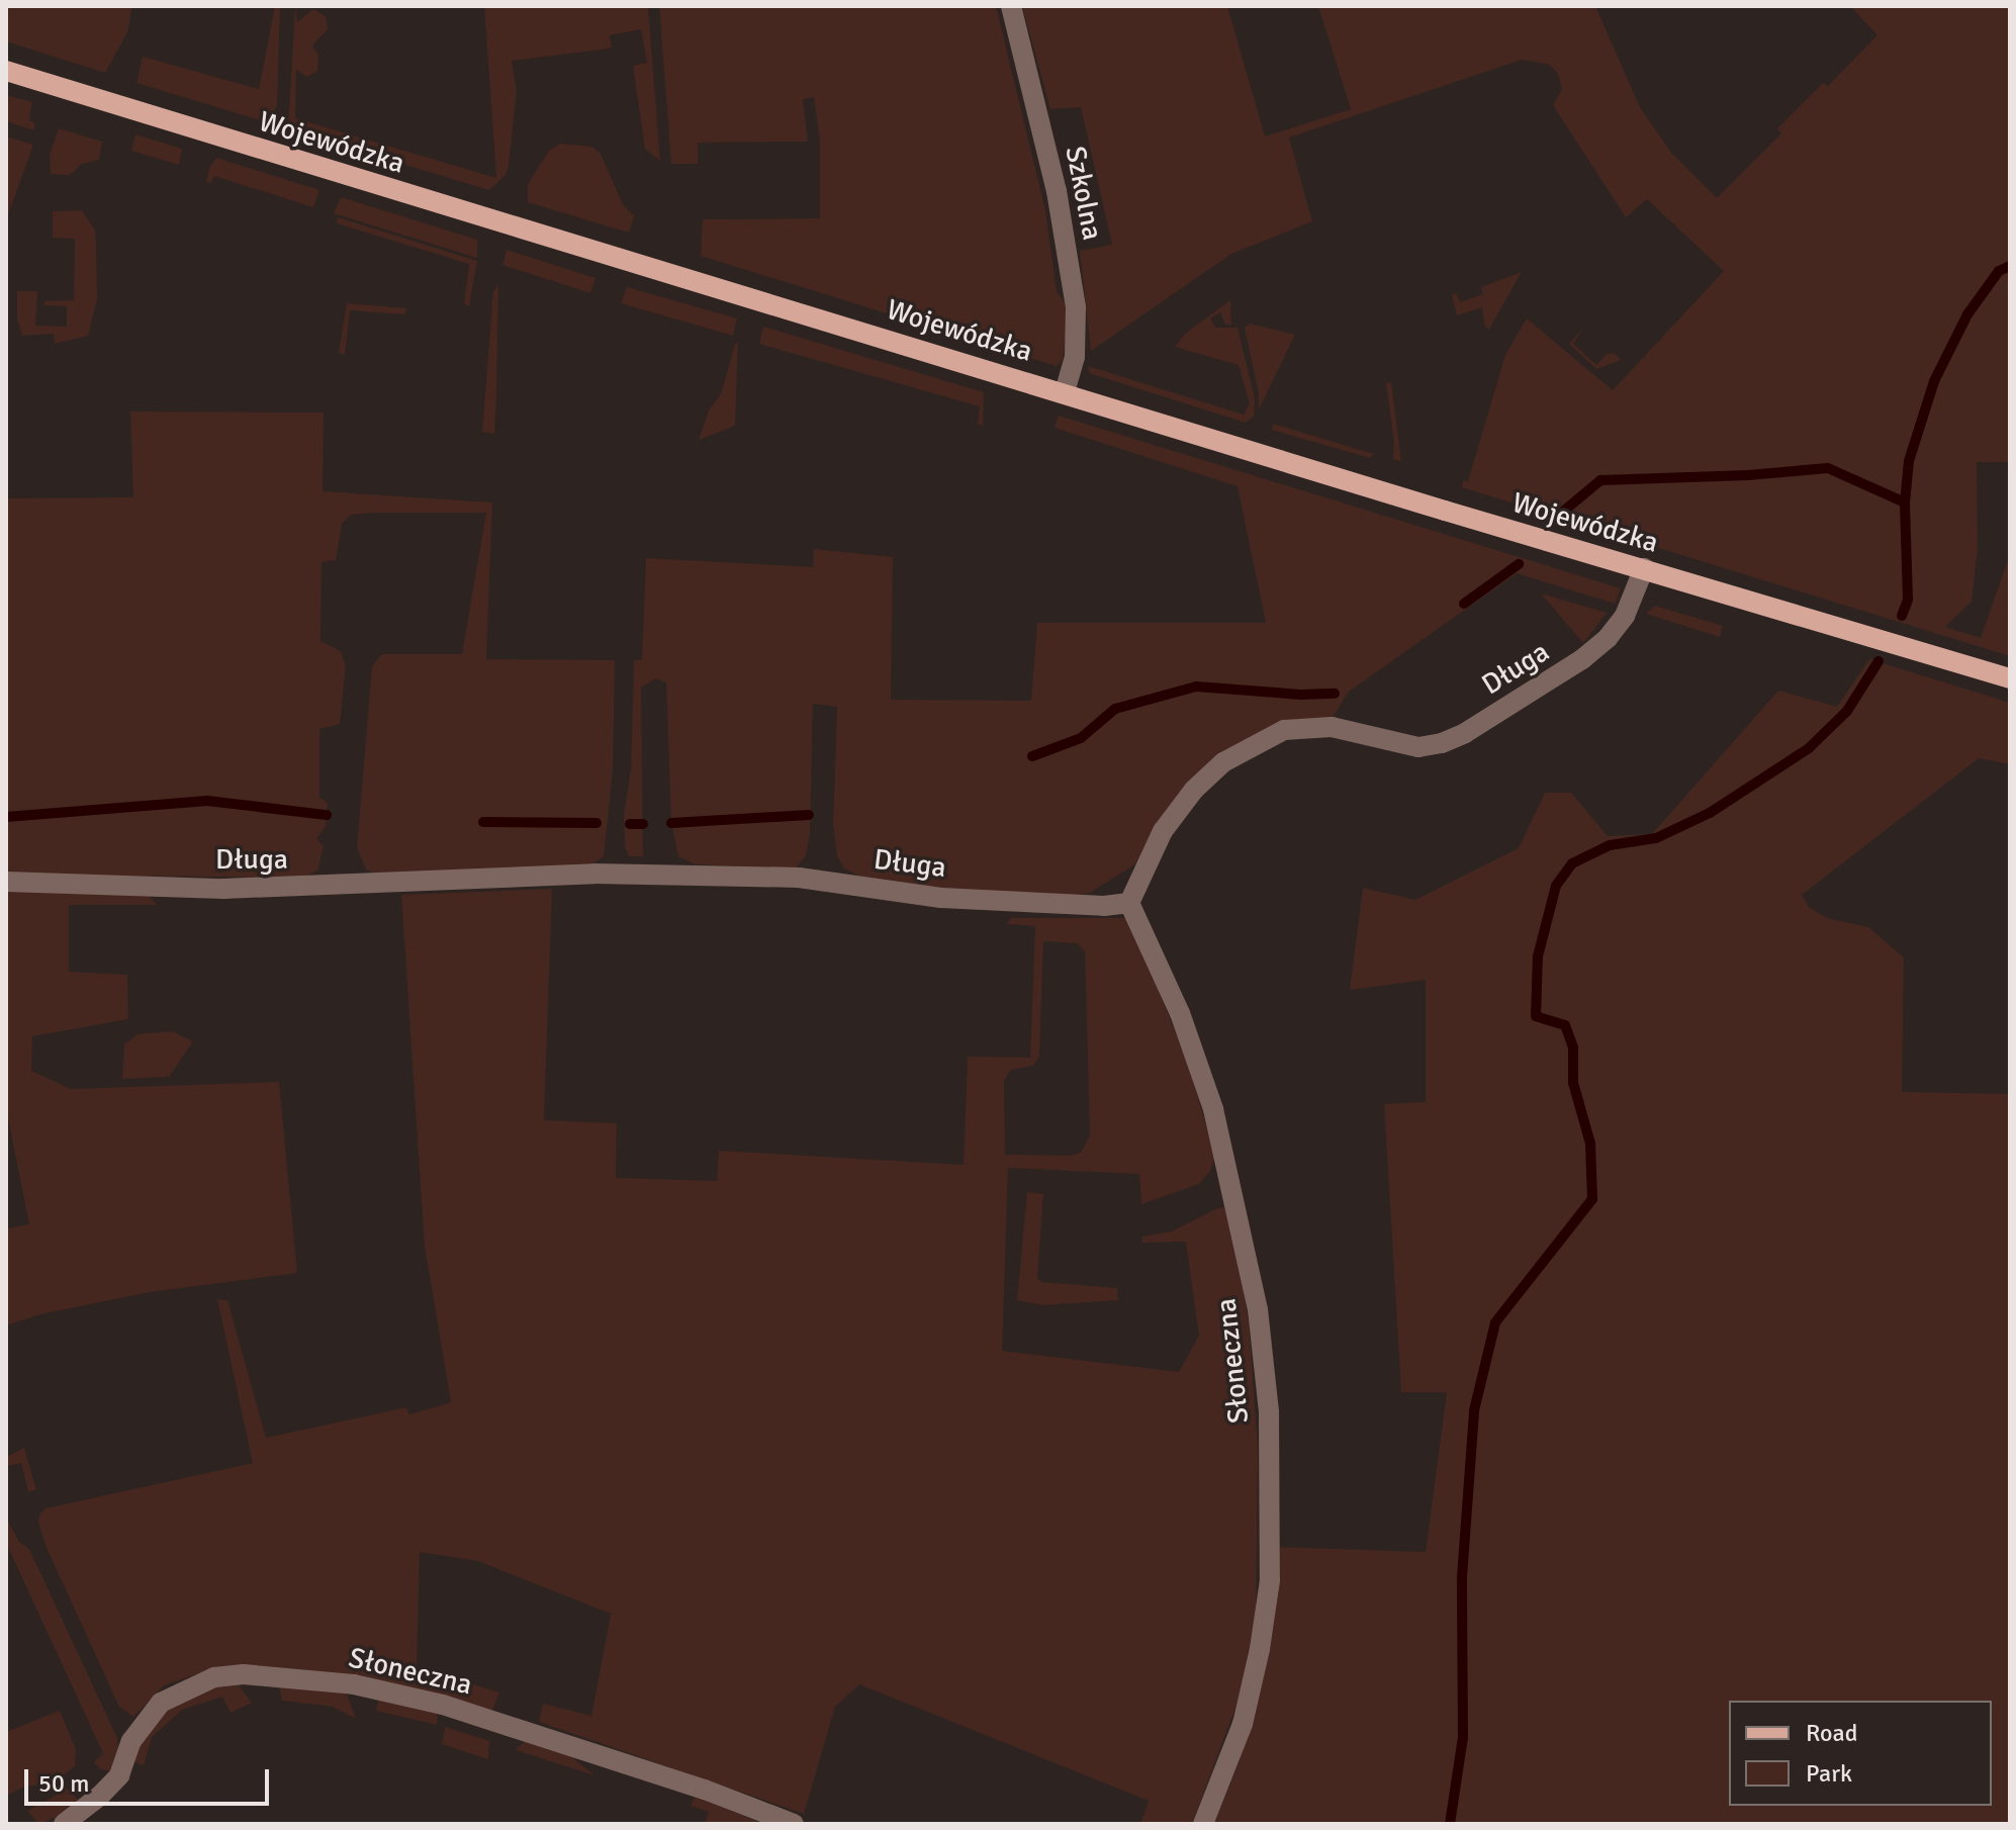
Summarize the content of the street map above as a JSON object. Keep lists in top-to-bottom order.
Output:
{
  "streets": {
    "main road": ["Wojewódzka"],
    "street": ["Szkolna", "Długa", "Słoneczna"]
  },
  "crossings": [
    ["Wojewódzka", "Szkolna"],
    ["Wojewódzka", "Długa"],
    ["Długa", "Słoneczna"]
  ],
  "legend": ["Road", "Park"],
  "scale_bar": "50 m"
}
